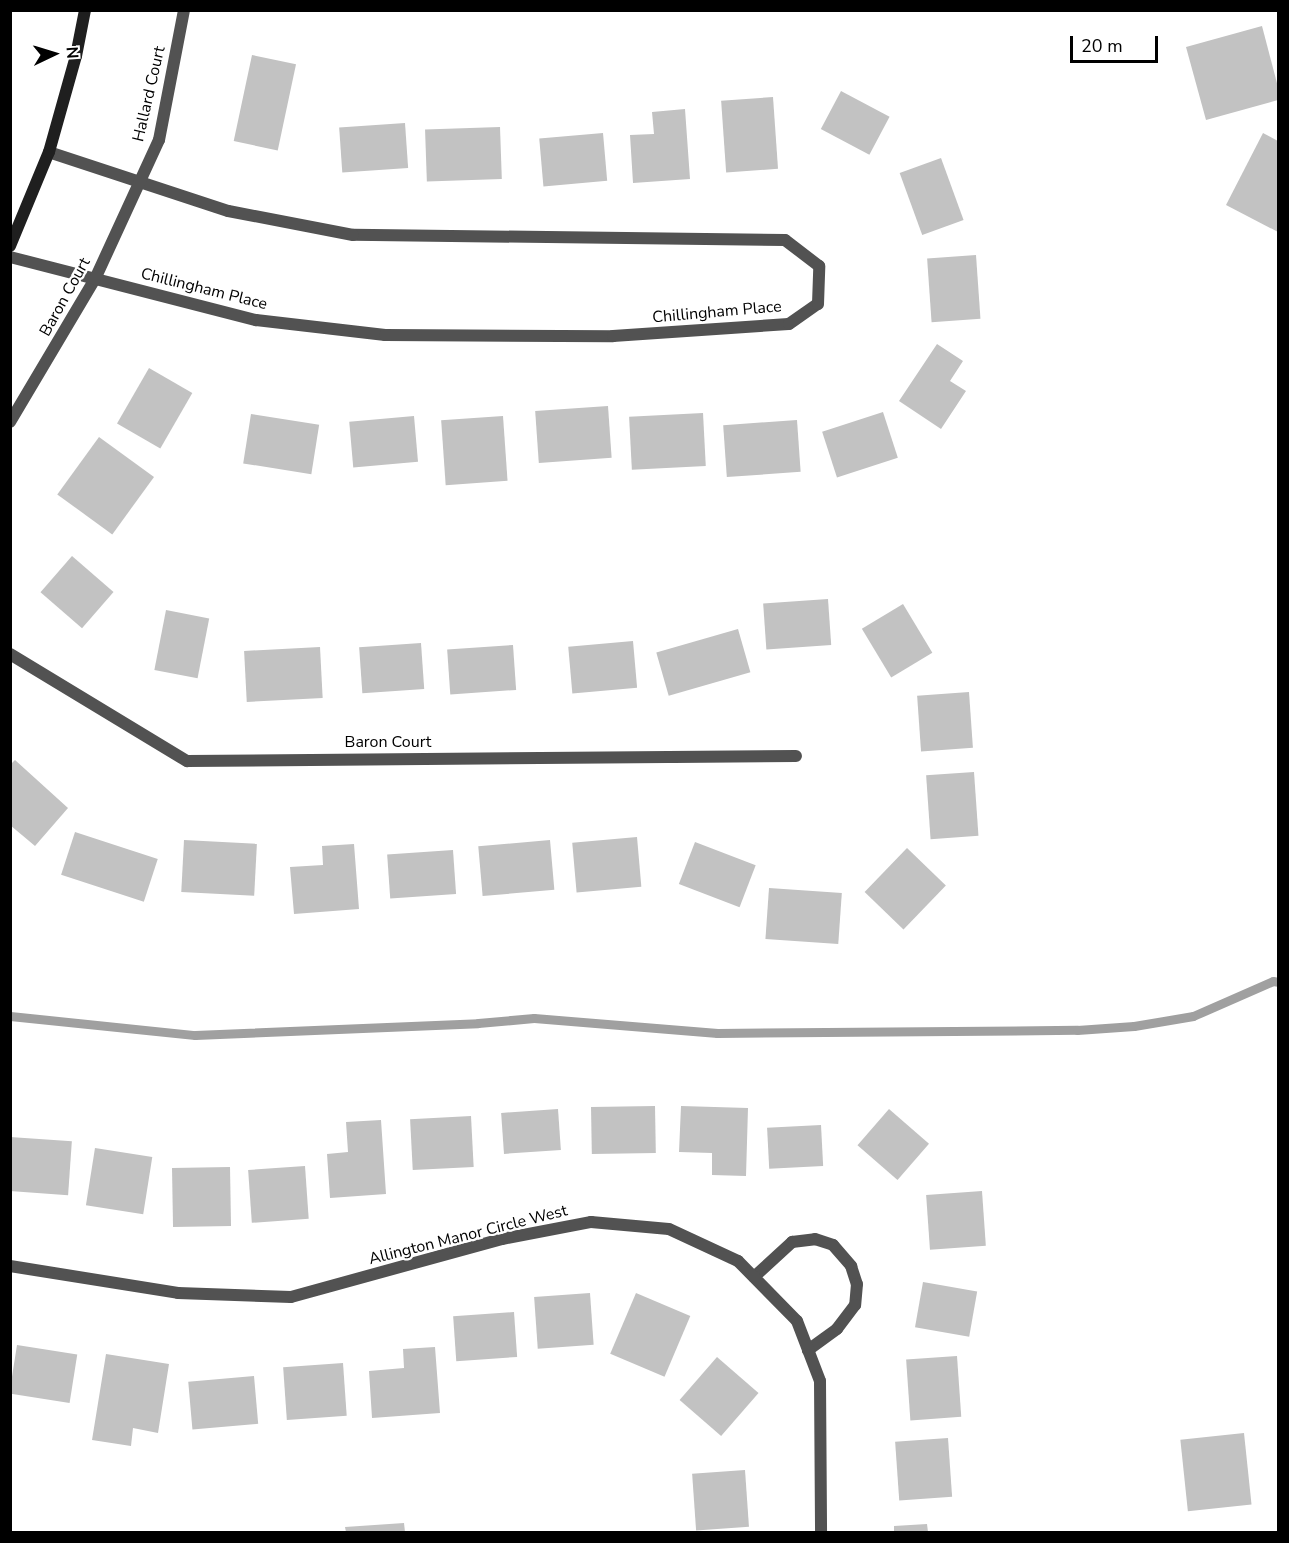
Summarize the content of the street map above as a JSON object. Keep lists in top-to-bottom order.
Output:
{
  "streets": {
    "street": [
      "Hallard Court",
      "Chillingham Place",
      "Baron Court",
      "Allington Manor Circle West"
    ]
  },
  "crossings": [
    ["Hallard Court", "Chillingham Place"],
    ["Hallard Court", "Baron Court"],
    ["Chillingham Place", "Baron Court"]
  ],
  "scale_bar": "20 m",
  "north": "right"
}
